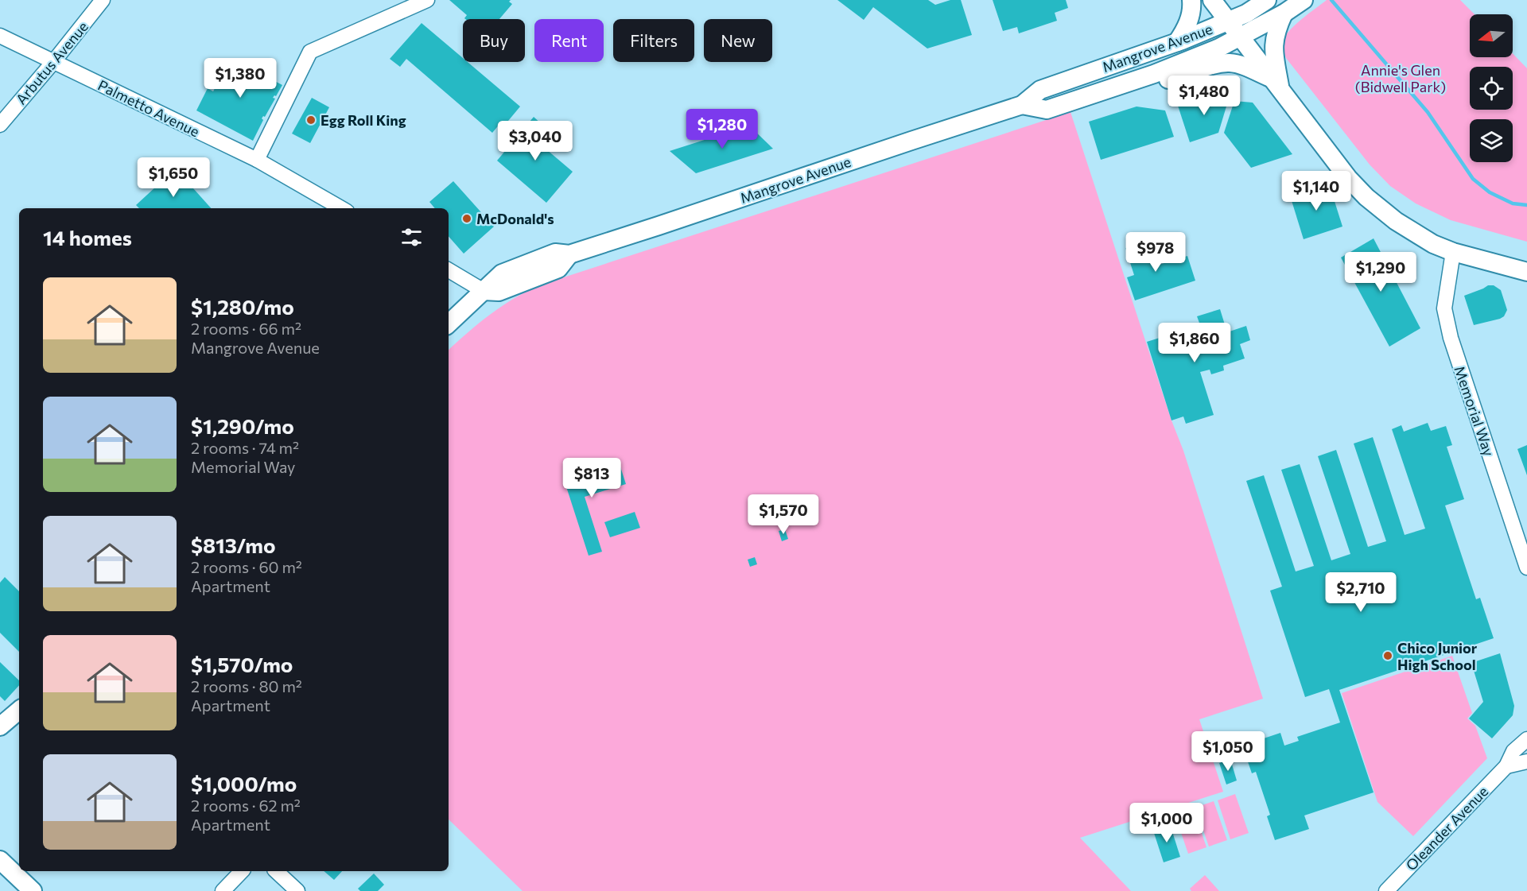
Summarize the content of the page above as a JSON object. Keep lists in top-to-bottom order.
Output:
{
  "streets": {
    "street": [
      "Mangrove Avenue",
      "Arbutus Avenue",
      "Palmetto Avenue",
      "Memorial Way",
      "Oleander Avenue"
    ]
  },
  "crossings": [
    ["Arbutus Avenue", "Palmetto Avenue"]
  ],
  "parks": ["Annie's Glen (Bidwell Park)"],
  "places": ["Egg Roll King", "McDonald's", "Chico Junior High School"],
  "north": "left",
  "page": {
    "chip": [
      "Buy",
      "Rent",
      "Filters",
      "New"
    ],
    "price": [
      "$1,380",
      "$1,480",
      "$1,280",
      "$3,040",
      "$1,650",
      "$1,140",
      "$978",
      "$1,290",
      "$1,860",
      "$813",
      "$1,570",
      "$2,710",
      "$1,050",
      "$1,000"
    ],
    "heading": "14 homes",
    "list": [
      {
        "name": "$1,280/mo",
        "note": "2 rooms · 66 m² · Mangrove Avenue"
      },
      {
        "name": "$1,290/mo",
        "note": "2 rooms · 74 m² · Memorial Way"
      },
      {
        "name": "$813/mo",
        "note": "2 rooms · 60 m² · Apartment"
      },
      {
        "name": "$1,570/mo",
        "note": "2 rooms · 80 m² · Apartment"
      },
      {
        "name": "$1,000/mo",
        "note": "2 rooms · 62 m² · Apartment"
      }
    ]
  }
}
